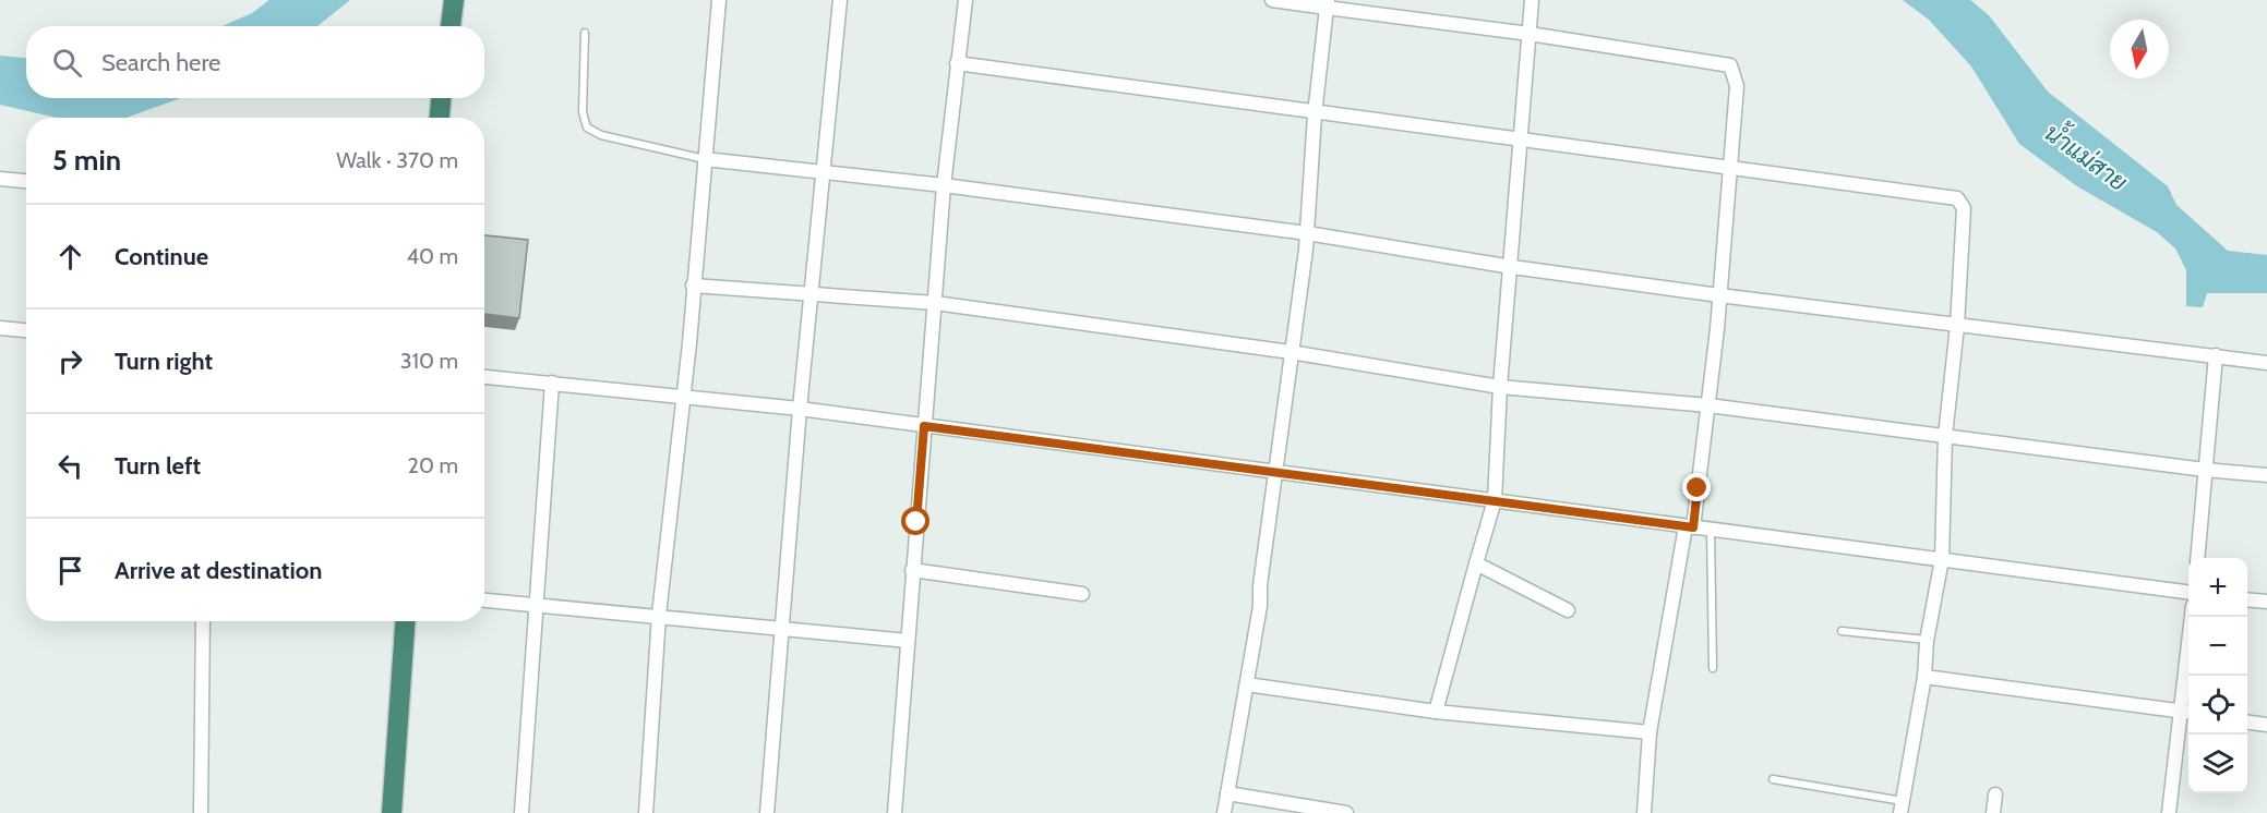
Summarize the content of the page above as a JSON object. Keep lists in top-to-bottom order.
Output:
{
  "water": ["น้ำแม่สาย"],
  "north": "bottom",
  "page": {
    "search": "Search here",
    "heading": ["5 min", "Walk · 370 m"],
    "list": [
      ["Continue", "40 m"],
      ["Turn right", "310 m"],
      ["Turn left", "20 m"],
      "Arrive at destination"
    ],
    "map_buttons": ["+", "−"]
  }
}
